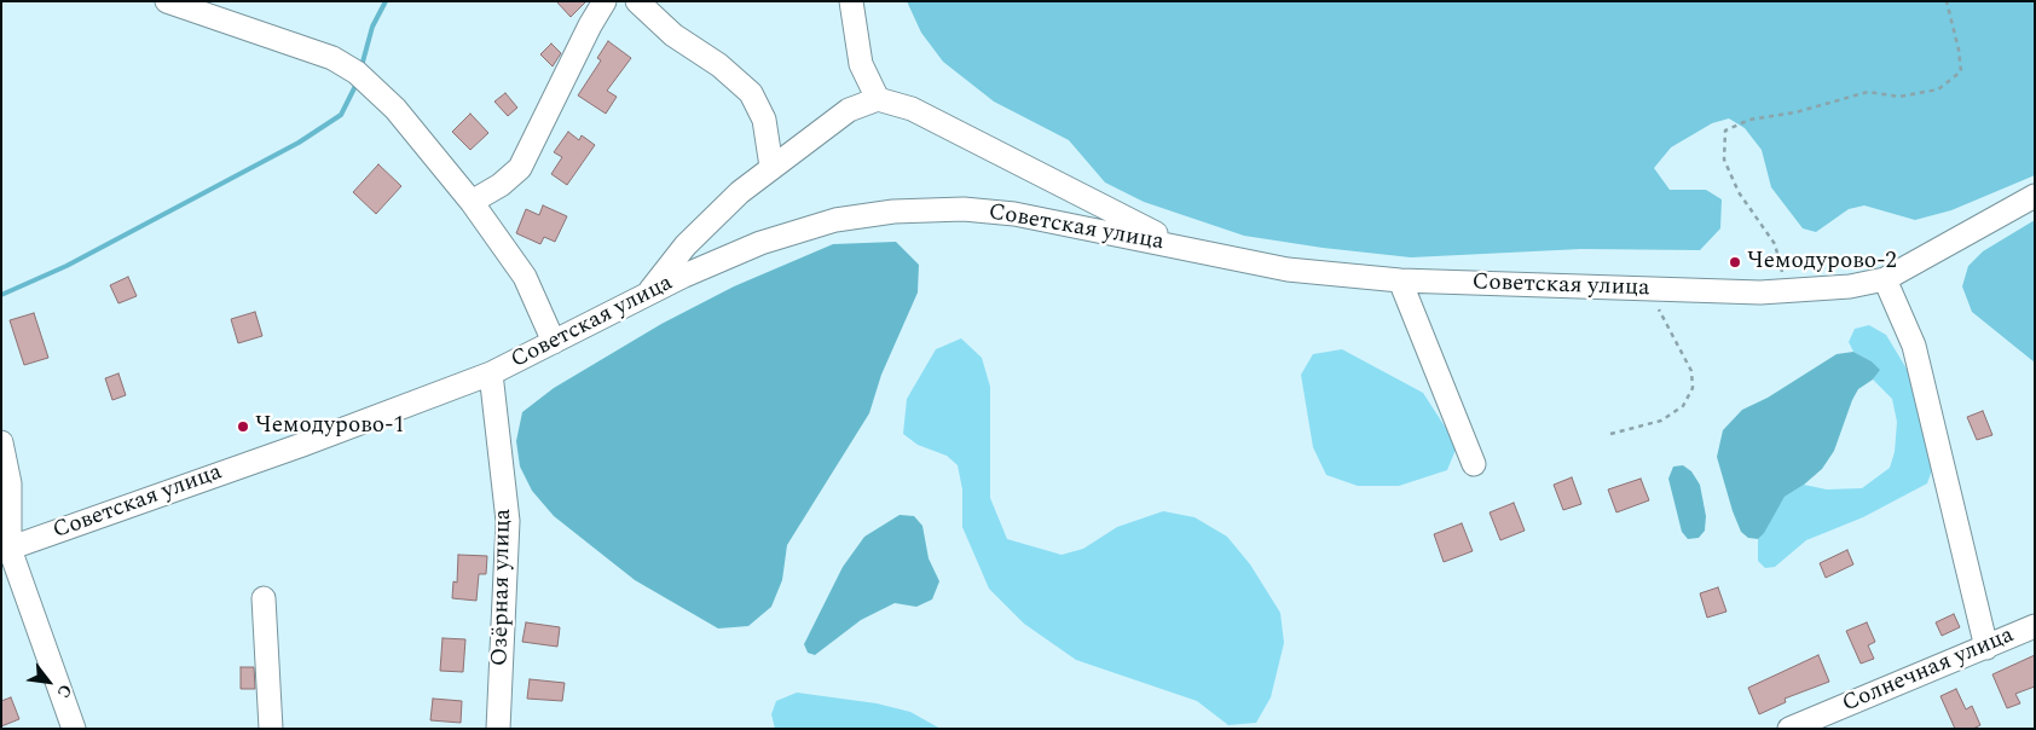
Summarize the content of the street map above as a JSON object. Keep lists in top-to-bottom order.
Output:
{
  "streets": {
    "street": ["Советская улица", "Озёрная улица", "Солнечная улица"]
  },
  "crossings": [
    ["Советская улица", "Озёрная улица"]
  ],
  "places": ["Чемодурово-2", "Чемодурово-1"],
  "north": "bottom right"
}
